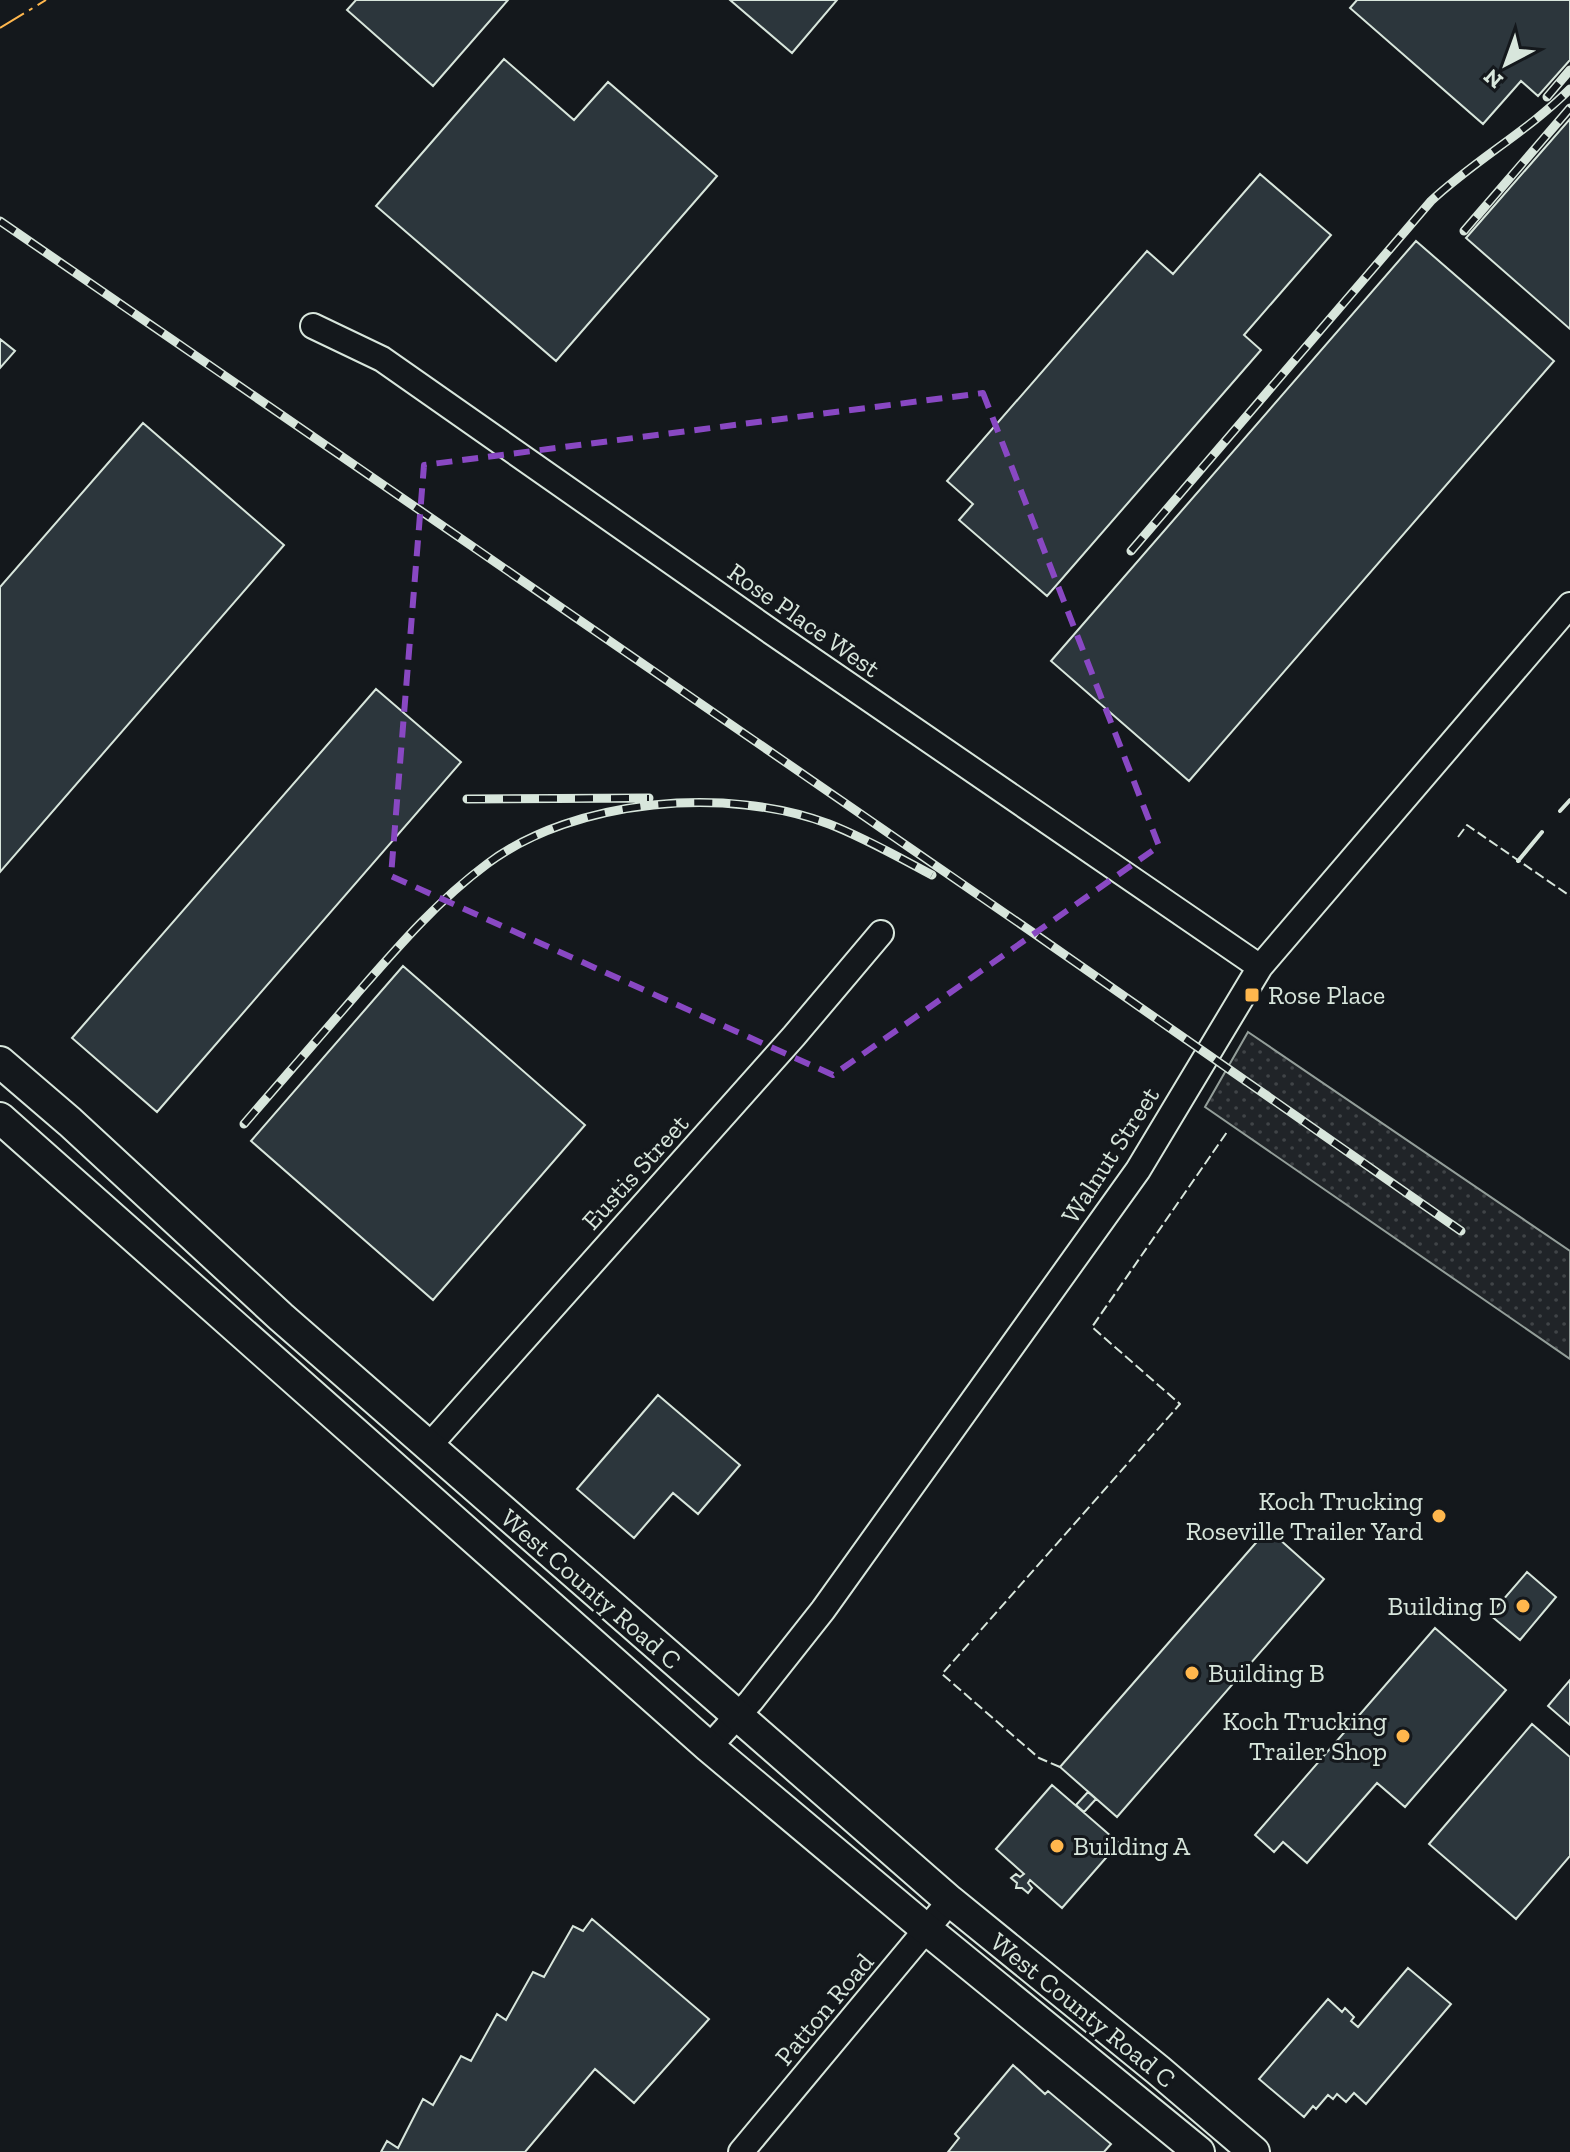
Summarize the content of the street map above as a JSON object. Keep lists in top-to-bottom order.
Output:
{
  "streets": {
    "main road": ["West County Road C"],
    "street": [
      "Rose Place West",
      "Walnut Street",
      "Eustis Street",
      "Patton Road"
    ]
  },
  "crossings": [
    ["Rose Place West", "Walnut Street"],
    ["Walnut Street", "West County Road C"],
    ["Eustis Street", "West County Road C"],
    ["West County Road C", "Patton Road"]
  ],
  "places": {
    "transit": ["Rose Place"],
    "other": [
      "Koch Trucking Roseville Trailer Yard",
      "Building D",
      "Building B",
      "Koch Trucking Trailer Shop",
      "Building A"
    ]
  },
  "north": "bottom left"
}
